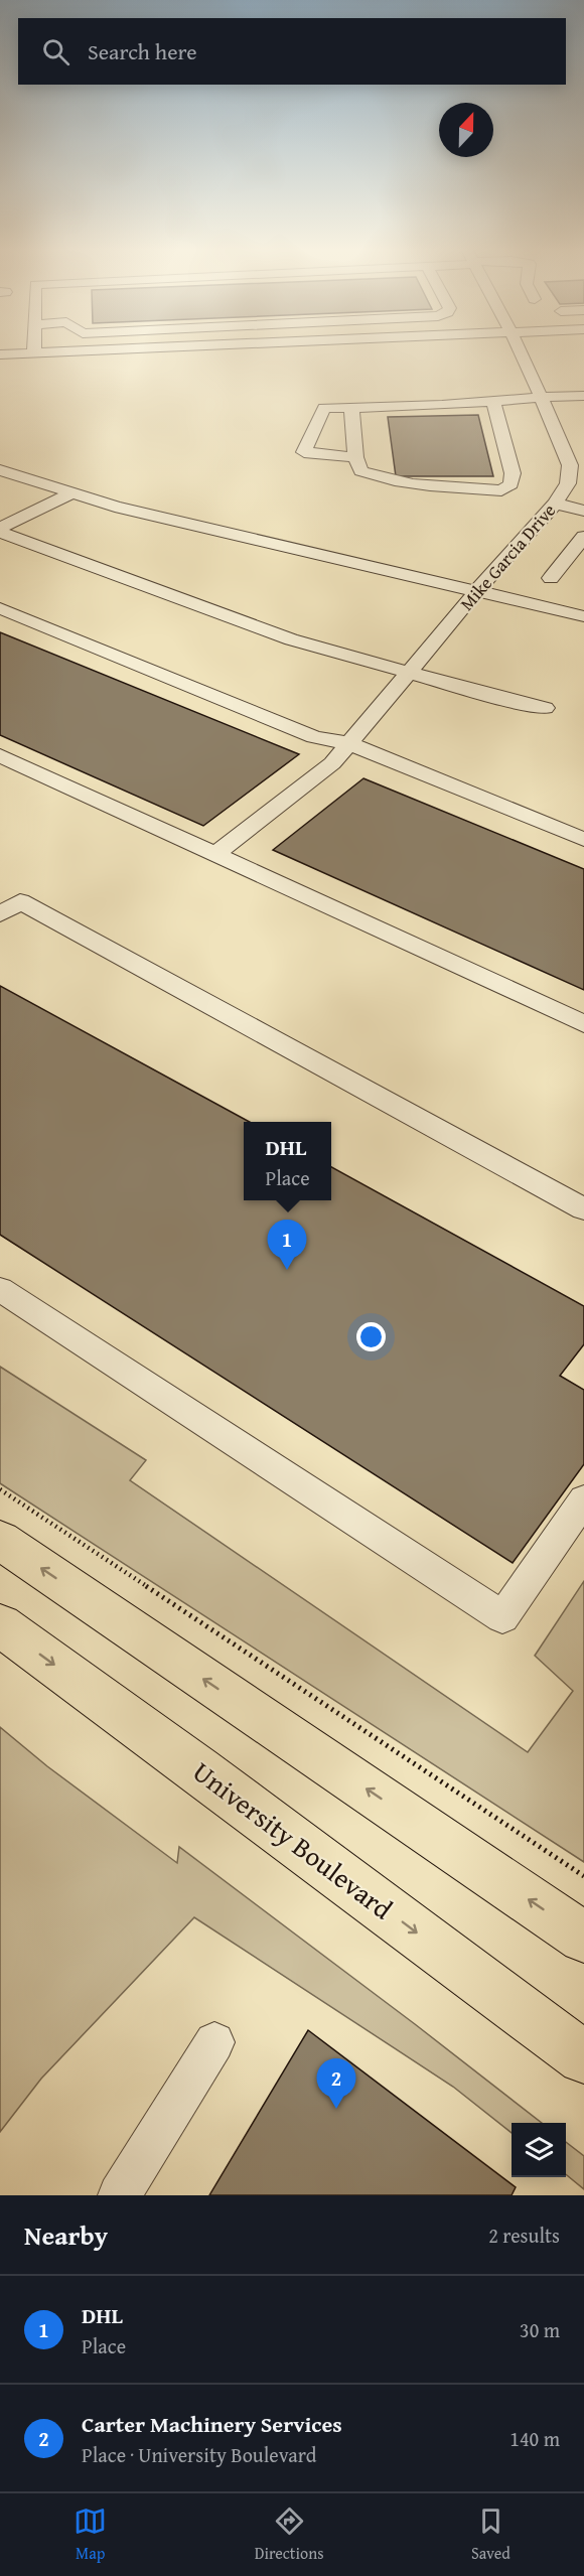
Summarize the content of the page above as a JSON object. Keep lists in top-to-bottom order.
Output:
{
  "streets": {
    "main road": ["University Boulevard"],
    "street": ["Mike Garcia Drive"]
  },
  "north": "top",
  "page": {
    "search": "Search here",
    "popup": ["DHL", "Place"],
    "pins": ["1", "2"],
    "heading": ["Nearby", "2 results"],
    "list": [
      {
        "mark": "1",
        "name": "DHL",
        "note": "Place",
        "value": "30 m"
      },
      {
        "mark": "2",
        "name": "Carter Machinery Services",
        "note": "Place · University Boulevard",
        "value": "140 m"
      }
    ],
    "nav": ["Map", "Directions", "Saved"]
  }
}
